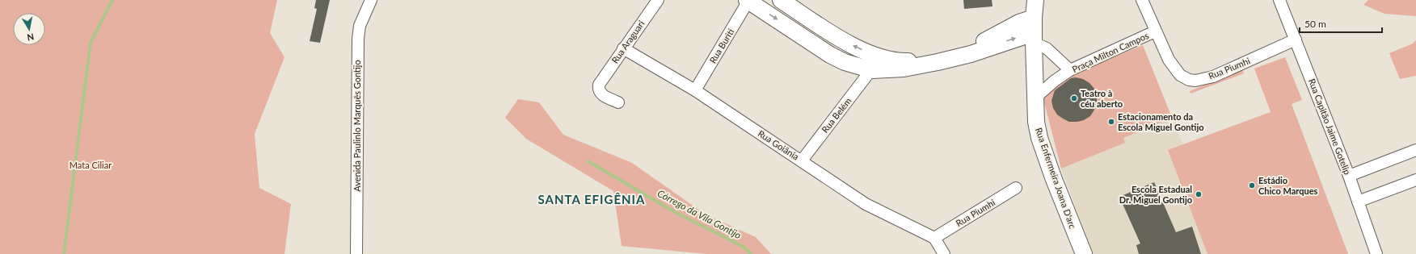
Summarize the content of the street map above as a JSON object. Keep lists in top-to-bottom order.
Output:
{
  "streets": {
    "main road": ["Rua Enfermeira Joana D'arc"],
    "street": [
      "Rua Araguari",
      "Rua Buriti",
      "Praça Milton Campos",
      "Rua Piumhi",
      "Rua Belém",
      "Avenida Paulinlo Marquês Gontijo",
      "Rua Capitão Jaime Gotelip",
      "Rua Goiânia"
    ]
  },
  "crossings": [
    ["Rua Araguari", "Rua Goiânia"],
    ["Rua Buriti", "Rua Goiânia"],
    ["Praça Milton Campos", "Rua Piumhi"],
    ["Praça Milton Campos", "Rua Enfermeira Joana D'arc"],
    ["Rua Piumhi", "Rua Capitão Jaime Gotelip"],
    ["Rua Piumhi", "Rua Goiânia"],
    ["Rua Belém", "Rua Goiânia"]
  ],
  "districts": ["SANTA EFIGÊNIA"],
  "water": ["Córrego da Vila Gontijo"],
  "parks": ["Mata Ciliar"],
  "places": [
    "Teatro à céu aberto",
    "Estacionamento da Escola Miguel Gontijo",
    "Estádio Chico Marques",
    "Escola Estadual Dr. Miguel Gontijo"
  ],
  "scale_bar": "50 m",
  "north": "bottom"
}
